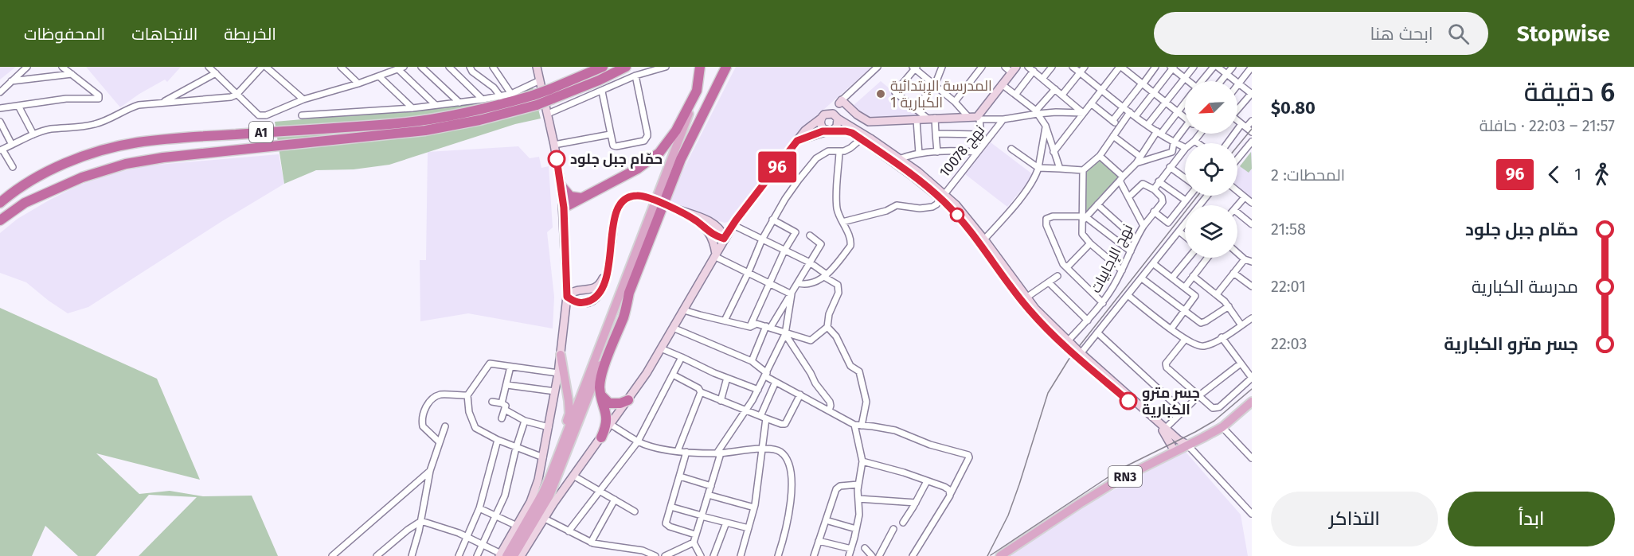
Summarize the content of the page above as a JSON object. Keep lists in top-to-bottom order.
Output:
{
  "streets": {
    "highway": ["A1"],
    "main road": ["نهج 10078", "RN3"],
    "street": ["نهج الإجابيات"]
  },
  "places": ["المدرسة الإبتدائية الكبارية 1", "حمّام جبل جلود", "جسر مترو الكبارية"],
  "lines": ["bus line 96"],
  "north": "bottom left",
  "page": {
    "header": "Stopwise",
    "search": "ابحث هنا",
    "nav": ["الخريطة", "الاتجاهات", "المحفوظات"],
    "heading": ["6 دقيقة", "21:57 – 22:03 · حافلة", "$0.80"],
    "on_map": "96",
    "legs": ["1", "96", "المحطات: 2"],
    "list": [
      {
        "name": "حمّام جبل جلود",
        "value": "21:58"
      },
      {
        "name": "مدرسة الكبارية",
        "value": "22:01"
      },
      {
        "name": "جسر مترو الكبارية",
        "value": "22:03"
      }
    ],
    "buttons": ["ابدأ", "التذاكر"]
  }
}
